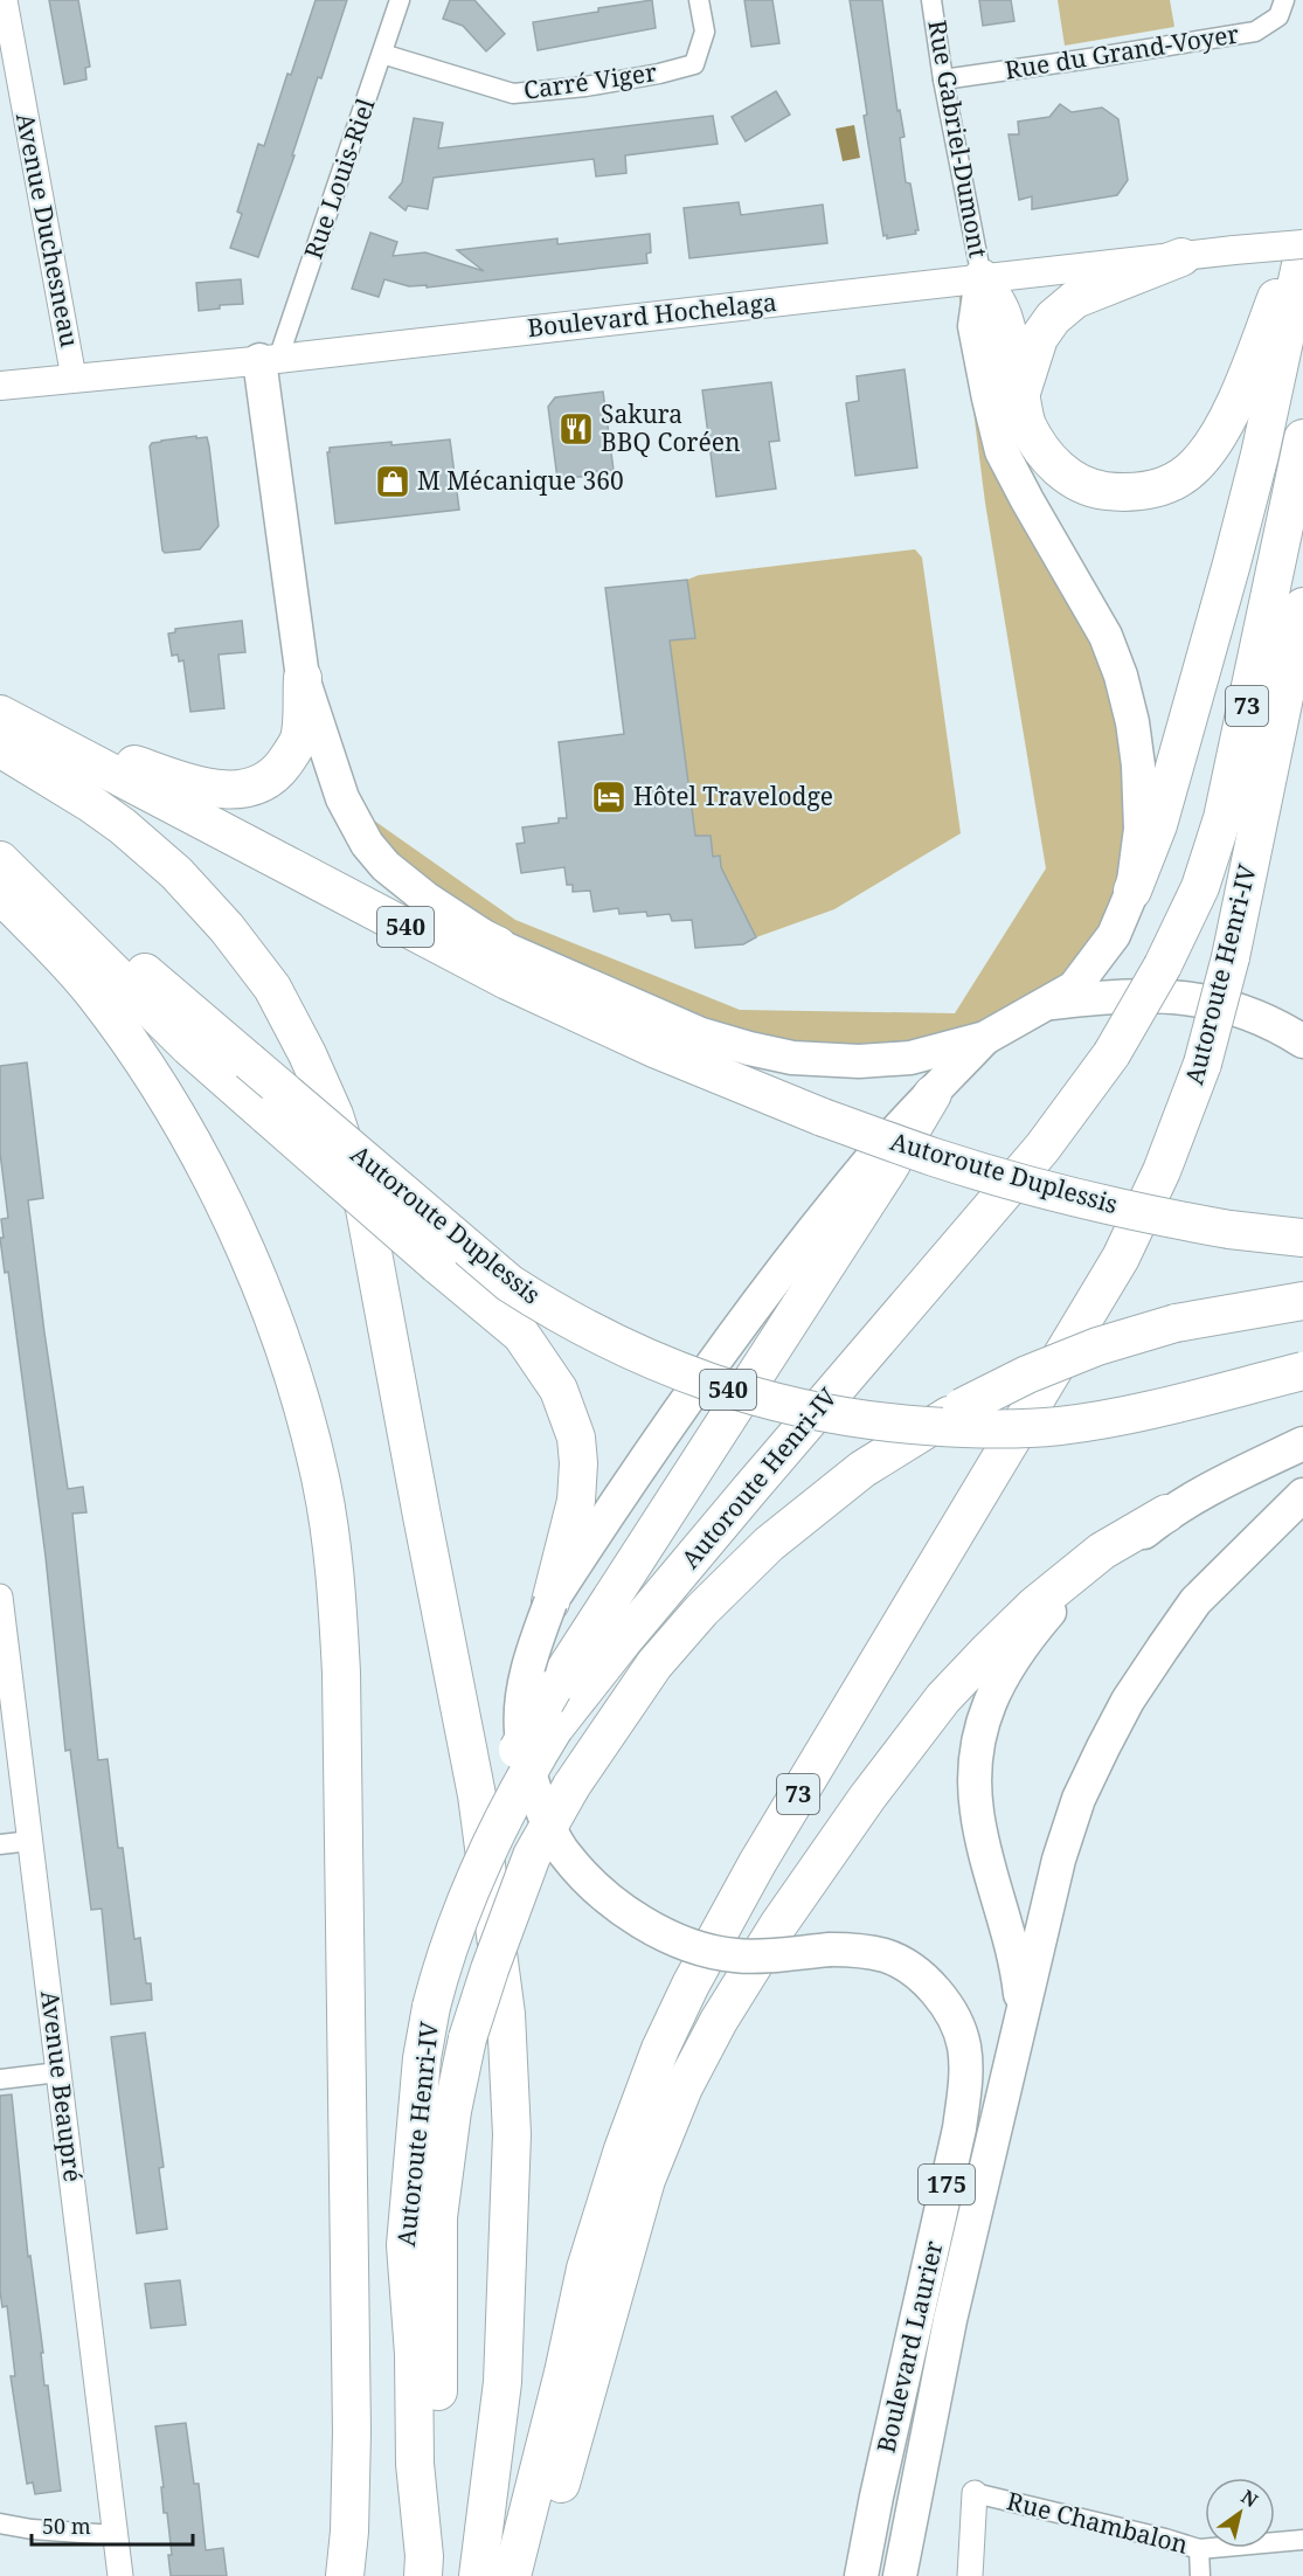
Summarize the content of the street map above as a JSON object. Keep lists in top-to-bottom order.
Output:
{
  "streets": {
    "highway": [
      "Rue Louis-Riel",
      "73",
      "540",
      "Autoroute Henri-IV",
      "Autoroute Duplessis",
      "175",
      "Boulevard Laurier"
    ],
    "main road": ["Boulevard Hochelaga"],
    "street": [
      "Rue du Grand-Voyer",
      "Carré Viger",
      "Rue Gabriel-Dumont",
      "Avenue Duchesneau",
      "Avenue Beaupré",
      "Rue Chambalon"
    ]
  },
  "crossings": [
    ["Rue du Grand-Voyer", "Rue Gabriel-Dumont"],
    ["Carré Viger", "Rue Louis-Riel"],
    ["Rue Gabriel-Dumont", "Boulevard Hochelaga"],
    ["Rue Louis-Riel", "Boulevard Hochelaga"],
    ["Rue Louis-Riel", "Boulevard Laurier"],
    ["Avenue Duchesneau", "Boulevard Hochelaga"]
  ],
  "places": {
    "restaurant": ["Sakura BBQ Coréen"],
    "shop": ["M Mécanique 360"],
    "hotel": ["Hôtel Travelodge"]
  },
  "scale_bar": "50 m",
  "north": "top right"
}
